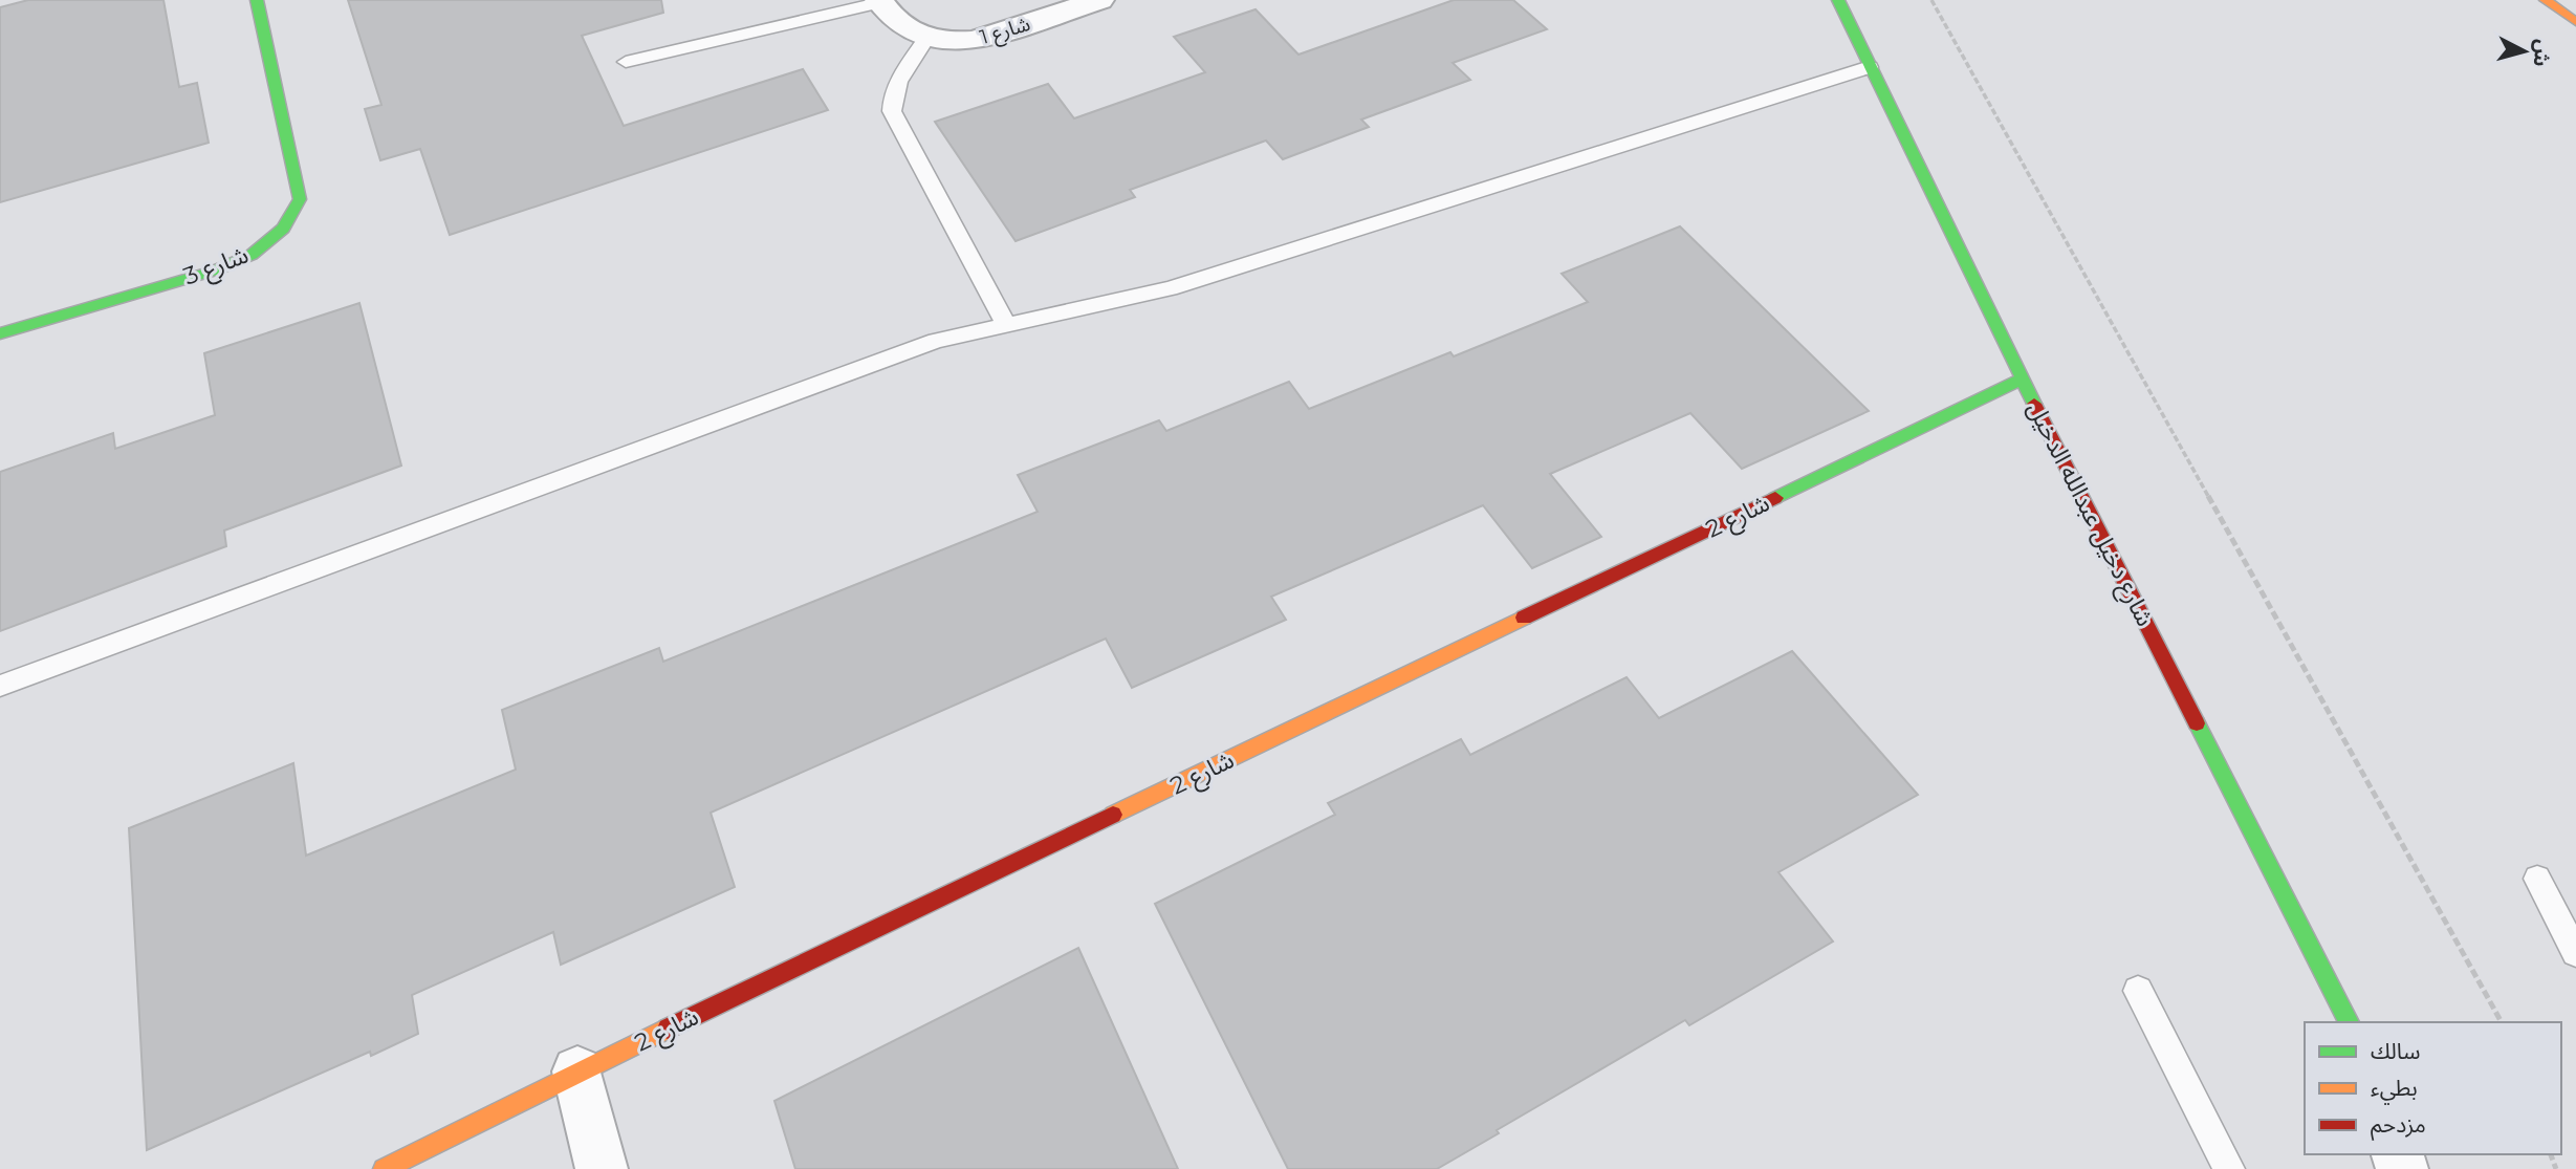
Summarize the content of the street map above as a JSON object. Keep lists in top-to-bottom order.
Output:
{
  "streets": {
    "main road": ["شارع 3", "شارع دخيل عبدالله الدخيل", "شارع 2"],
    "street": ["شارع 1"]
  },
  "crossings": [
    ["شارع دخيل عبدالله الدخيل", "شارع 2"]
  ],
  "legend": ["سالك", "بطيء", "مزدحم"],
  "north": "right"
}
